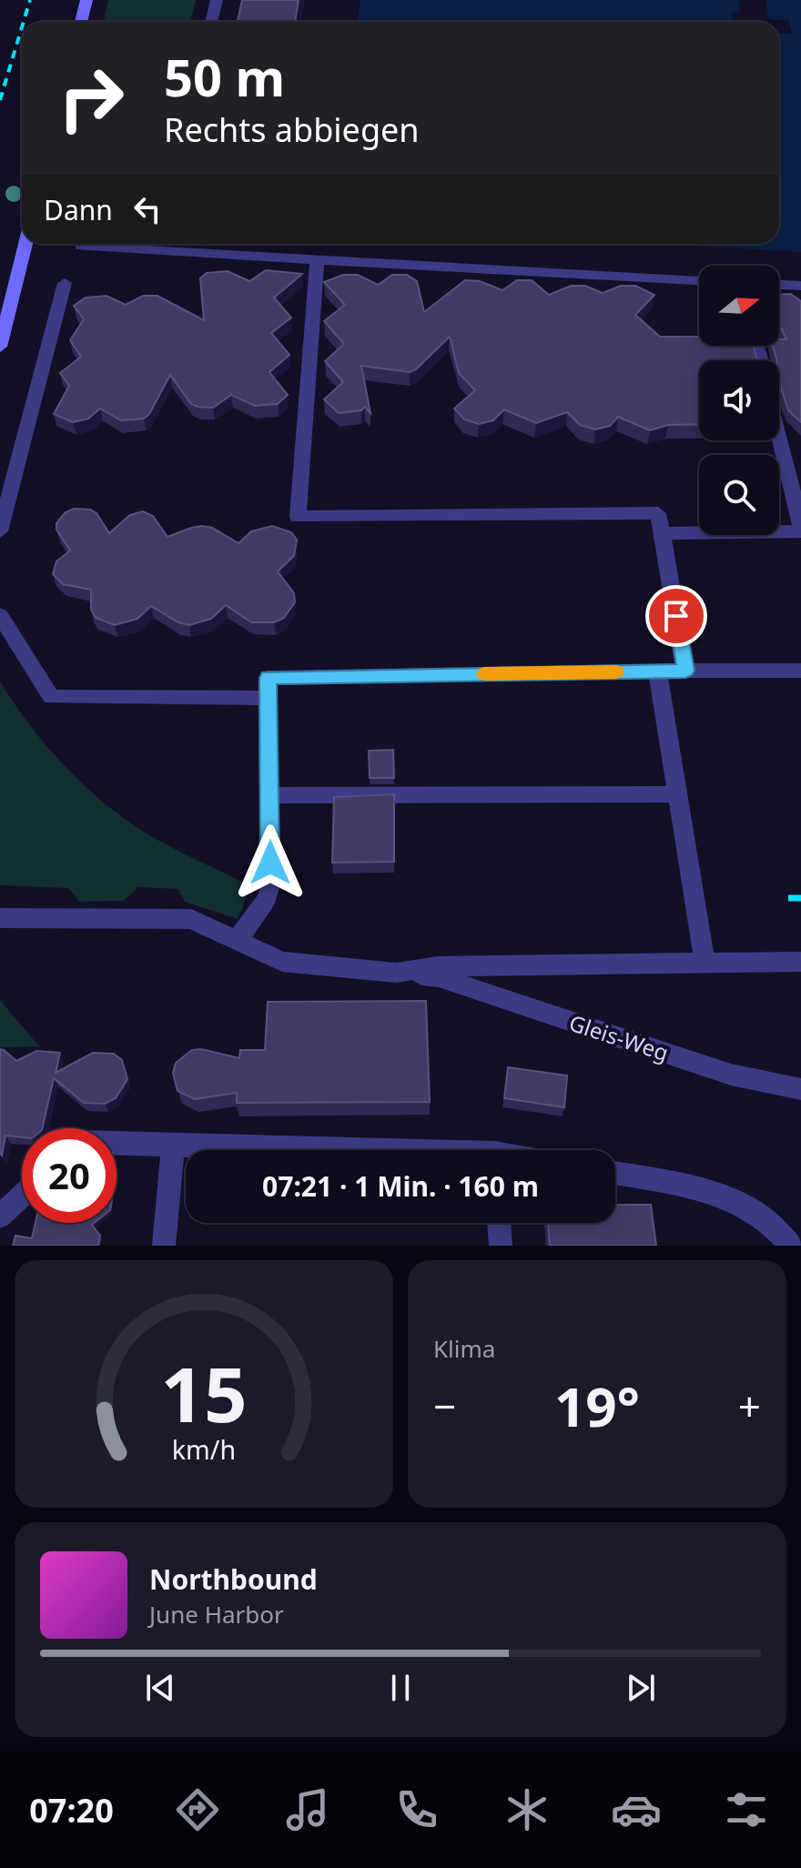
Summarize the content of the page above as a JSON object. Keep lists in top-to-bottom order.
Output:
{
  "streets": {
    "lane": ["Gleis-Weg"]
  },
  "north": "right",
  "page": {
    "turn": ["50 m", "Rechts abbiegen"],
    "then": "Dann",
    "limit": "20",
    "trip": "07:21 · 1 Min. · 160 m",
    "tile": "Klima",
    "heat": ["−", "19°", "+"],
    "song": ["Northbound", "June Harbor"],
    "tabs": "07:20",
    "gauge": ["15", "km/h"]
  }
}
